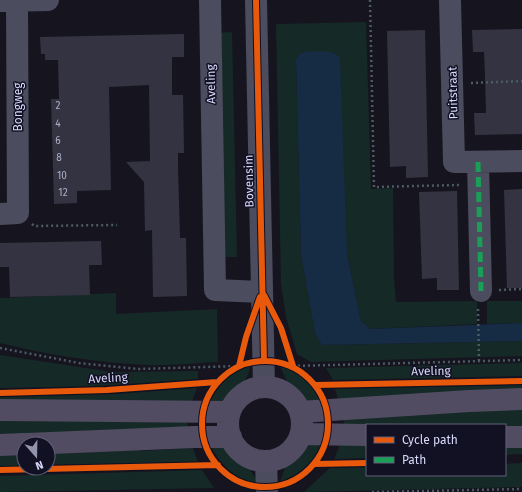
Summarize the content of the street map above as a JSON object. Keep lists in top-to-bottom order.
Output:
{
  "streets": {
    "street": [
      "Aveling",
      "Puitstraat",
      "Bongweg",
      "Bovensim"
    ]
  },
  "crossings": [
    ["Aveling", "Bovensim"]
  ],
  "house_numbers": [
    "2",
    "4",
    "6",
    "8",
    "10",
    "12"
  ],
  "legend": ["Cycle path", "Path"],
  "north": "bottom"
}
